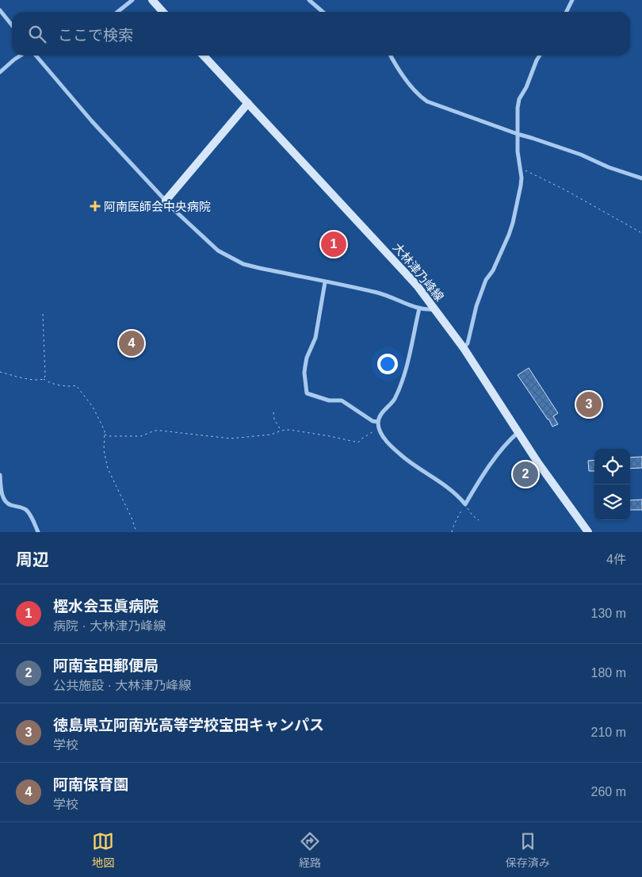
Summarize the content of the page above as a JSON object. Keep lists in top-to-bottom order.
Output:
{
  "streets": {
    "main road": ["大林津乃峰線"]
  },
  "places": {
    "health": ["阿南医師会中央病院"]
  },
  "page": {
    "search": "ここで検索",
    "pins": [
      "1",
      "4",
      "3",
      "2"
    ],
    "heading": ["周辺", "4件"],
    "list": [
      {
        "mark": "1",
        "name": "樫水会玉眞病院",
        "note": "病院 · 大林津乃峰線",
        "value": "130 m"
      },
      {
        "mark": "2",
        "name": "阿南宝田郵便局",
        "note": "公共施設 · 大林津乃峰線",
        "value": "180 m"
      },
      {
        "mark": "3",
        "name": "徳島県立阿南光高等学校宝田キャンパス",
        "note": "学校",
        "value": "210 m"
      },
      {
        "mark": "4",
        "name": "阿南保育園",
        "note": "学校",
        "value": "260 m"
      }
    ],
    "nav": ["地図", "経路", "保存済み"]
  }
}
